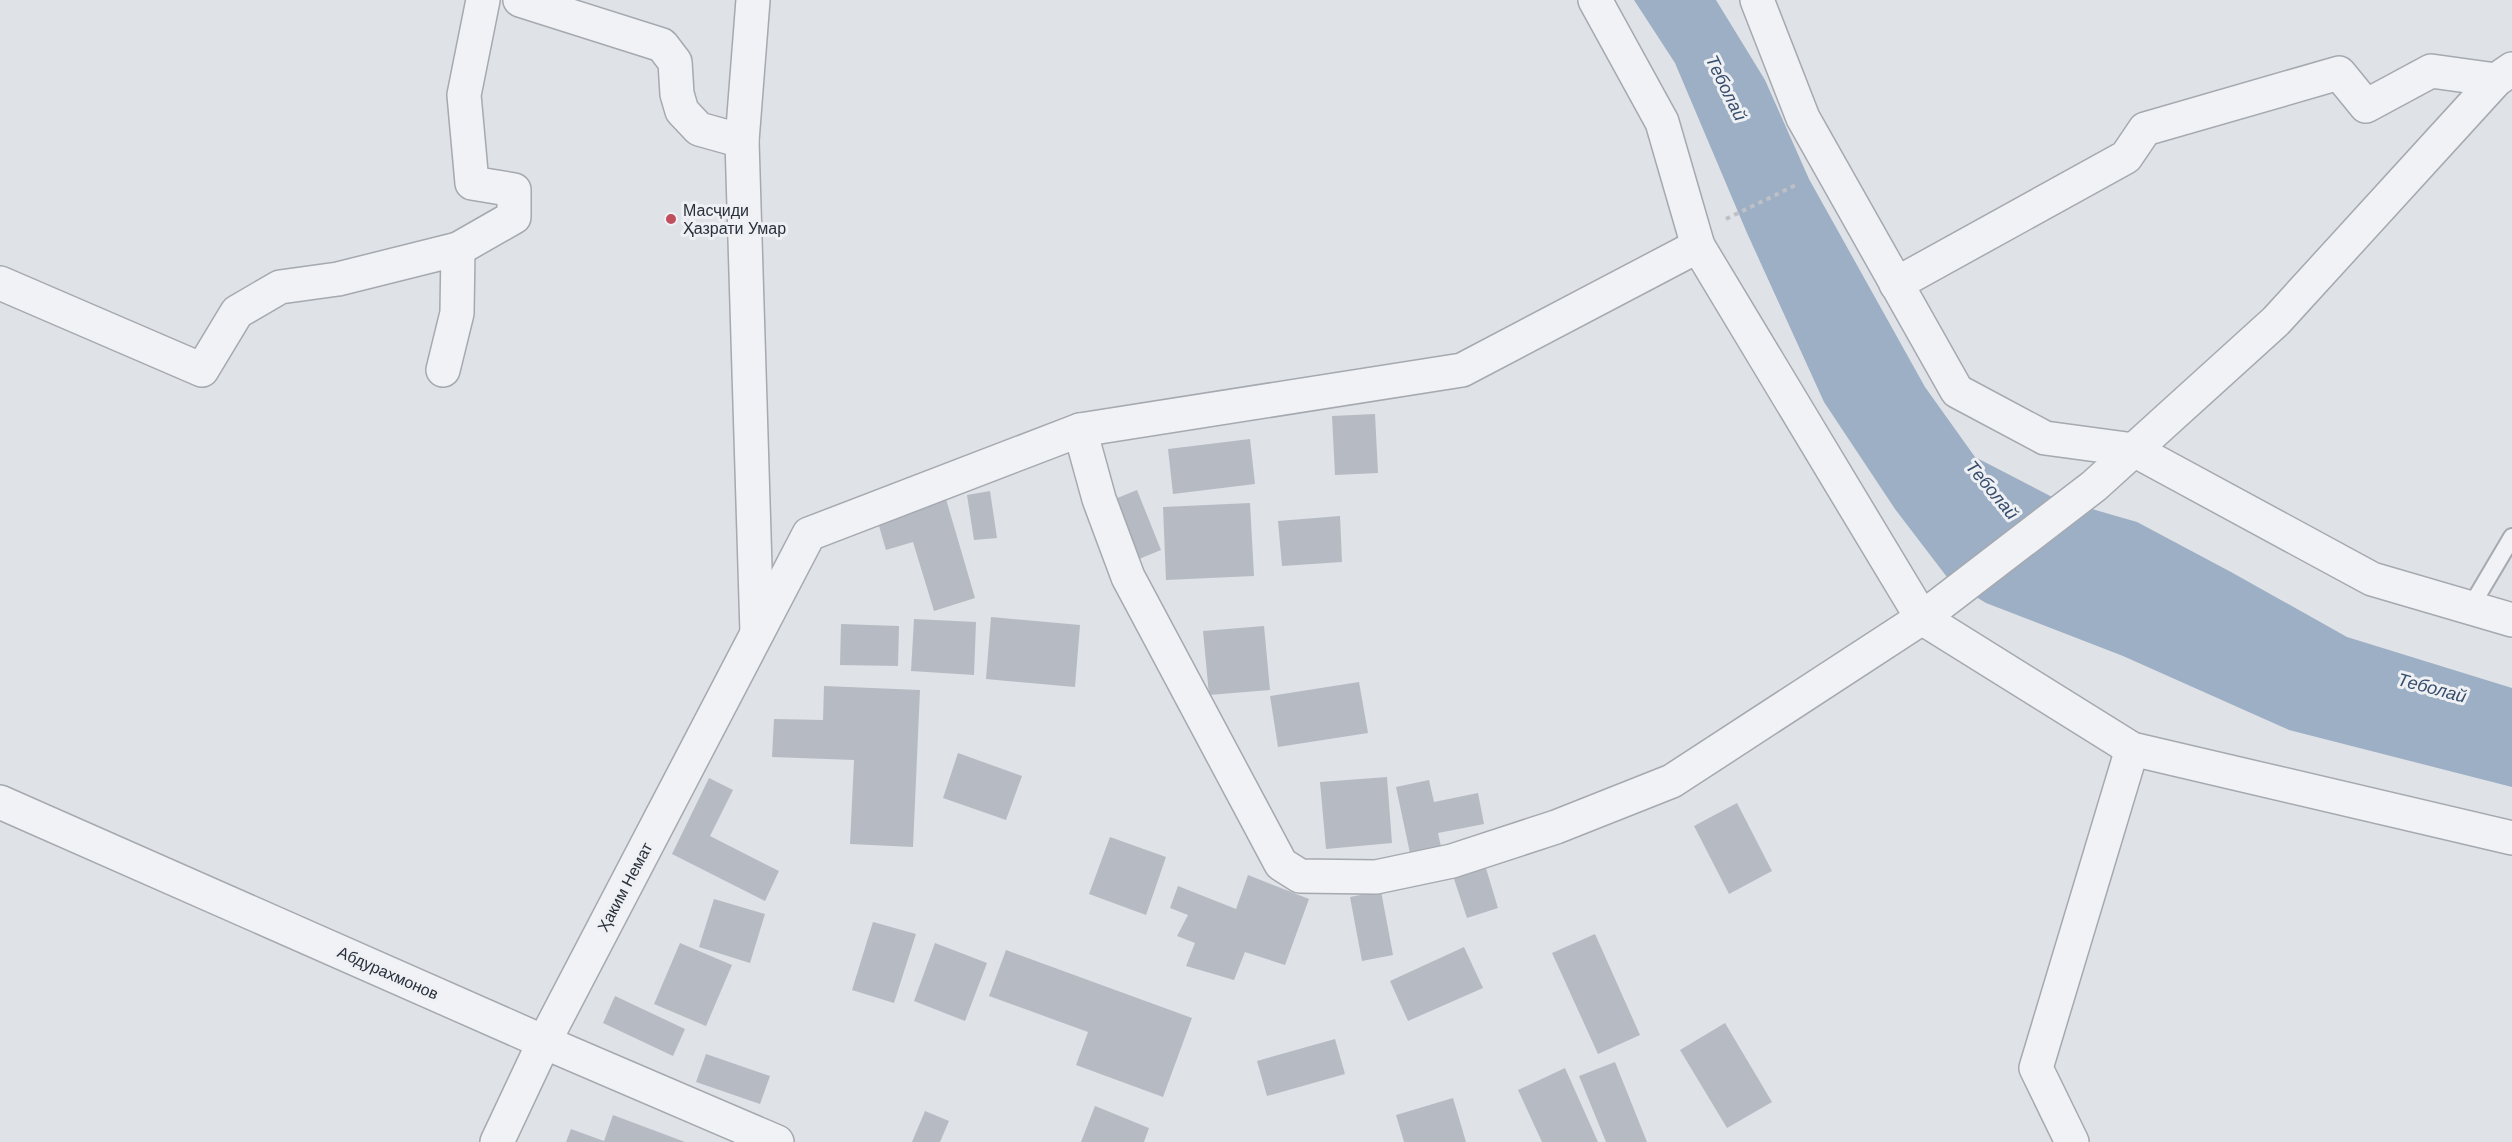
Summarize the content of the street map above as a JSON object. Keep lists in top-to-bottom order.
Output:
{
  "streets": {
    "street": ["Ҳаким Немат", "Абдурахмонов"]
  },
  "crossings": [
    ["Ҳаким Немат", "Абдурахмонов"]
  ],
  "water": ["Теболай"],
  "places": ["Масҷиди Ҳазрати Умар"]
}
